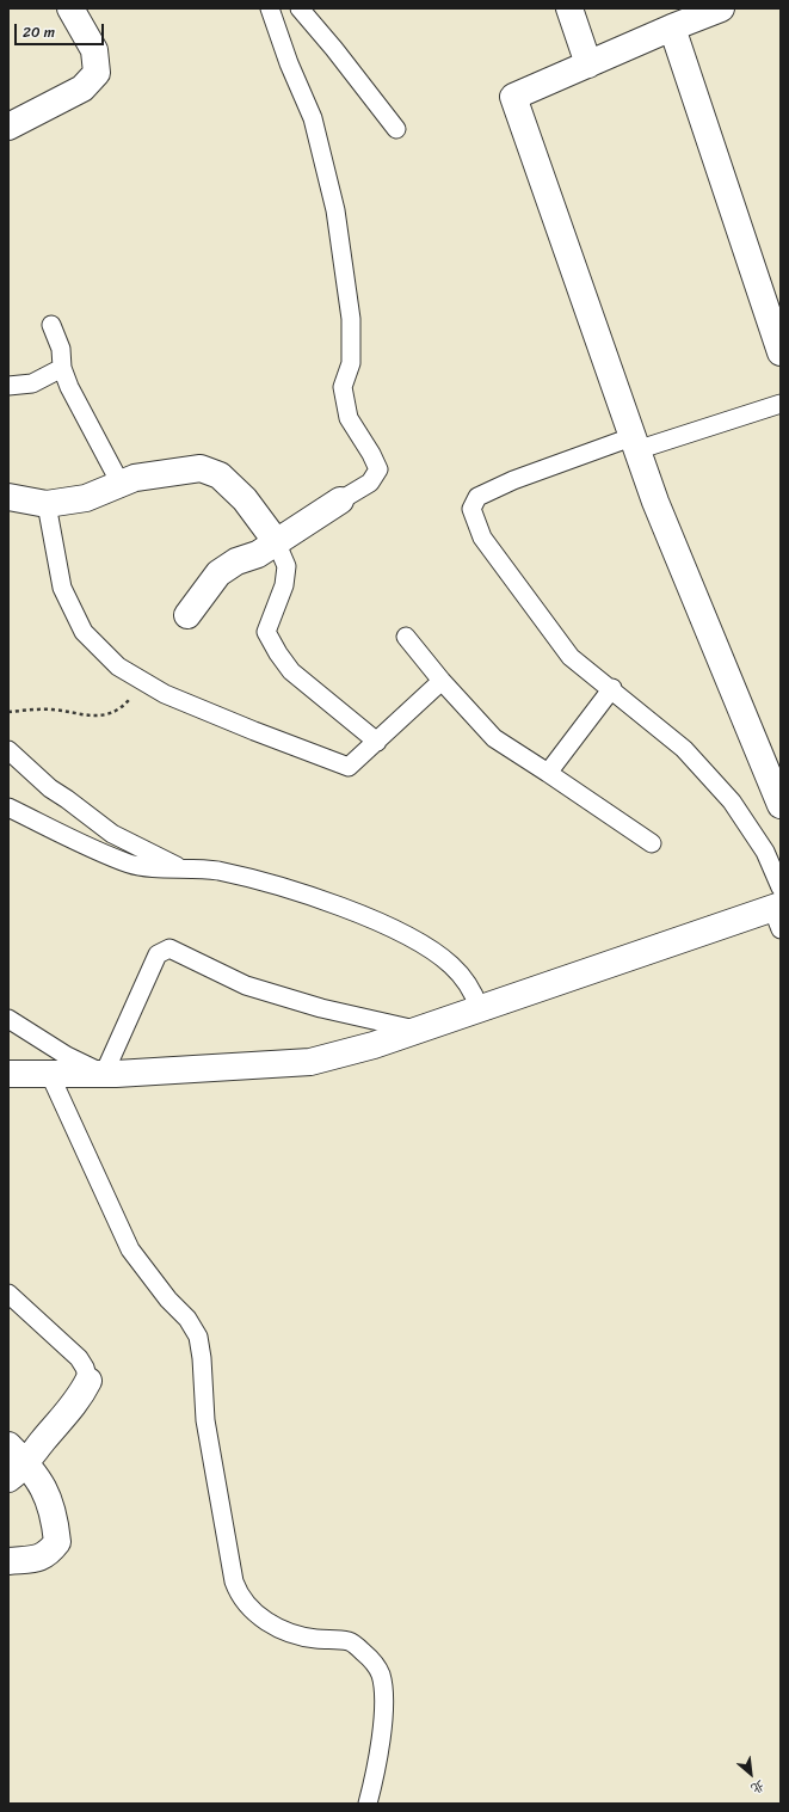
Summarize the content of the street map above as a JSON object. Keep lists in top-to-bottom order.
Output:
{
  "scale_bar": "20 m",
  "north": "bottom right"
}
